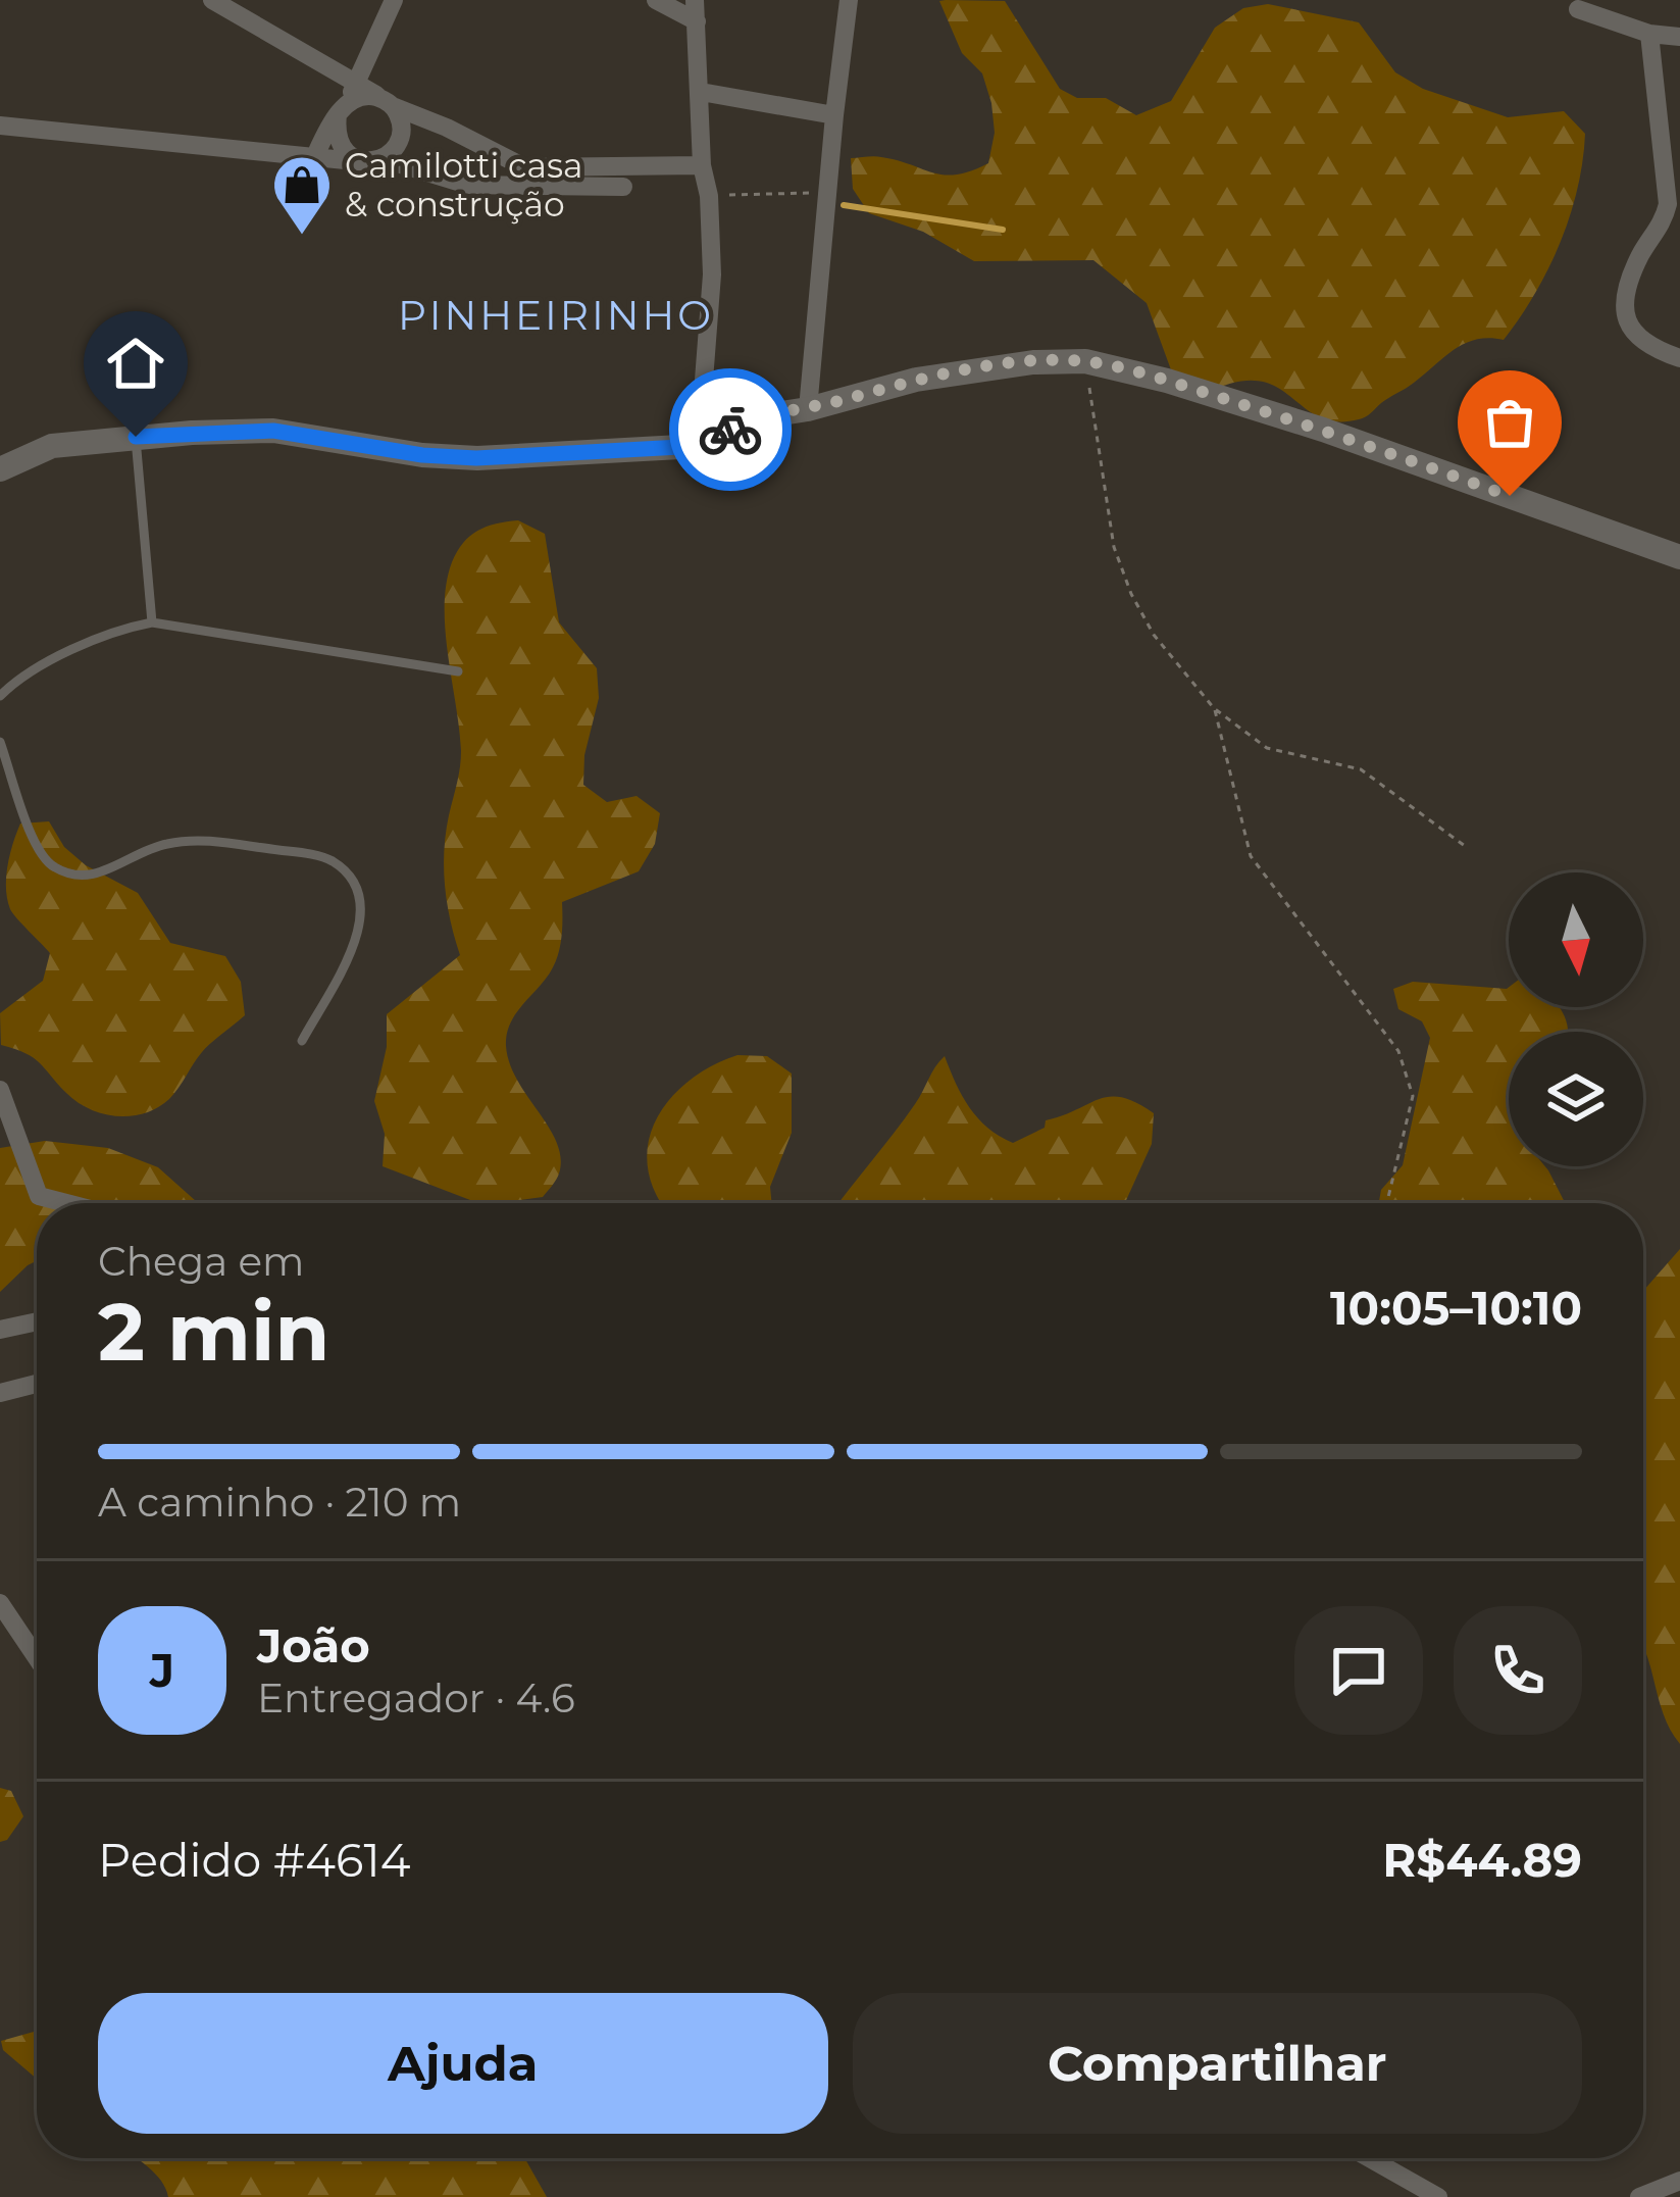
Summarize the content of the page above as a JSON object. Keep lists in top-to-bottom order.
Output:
{
  "districts": ["PINHEIRINHO"],
  "places": {
    "shop": ["Camilotti casa & construção"]
  },
  "north": "bottom",
  "page": {
    "heading": ["2 min", "Chega em", "10:05–10:10"],
    "panel": [
      "João",
      "Entregador · 4.6",
      "Pedido #4614",
      "R$44.89"
    ],
    "bar": "A caminho · 210 m",
    "round": "J",
    "buttons": ["Ajuda", "Compartilhar"]
  }
}
